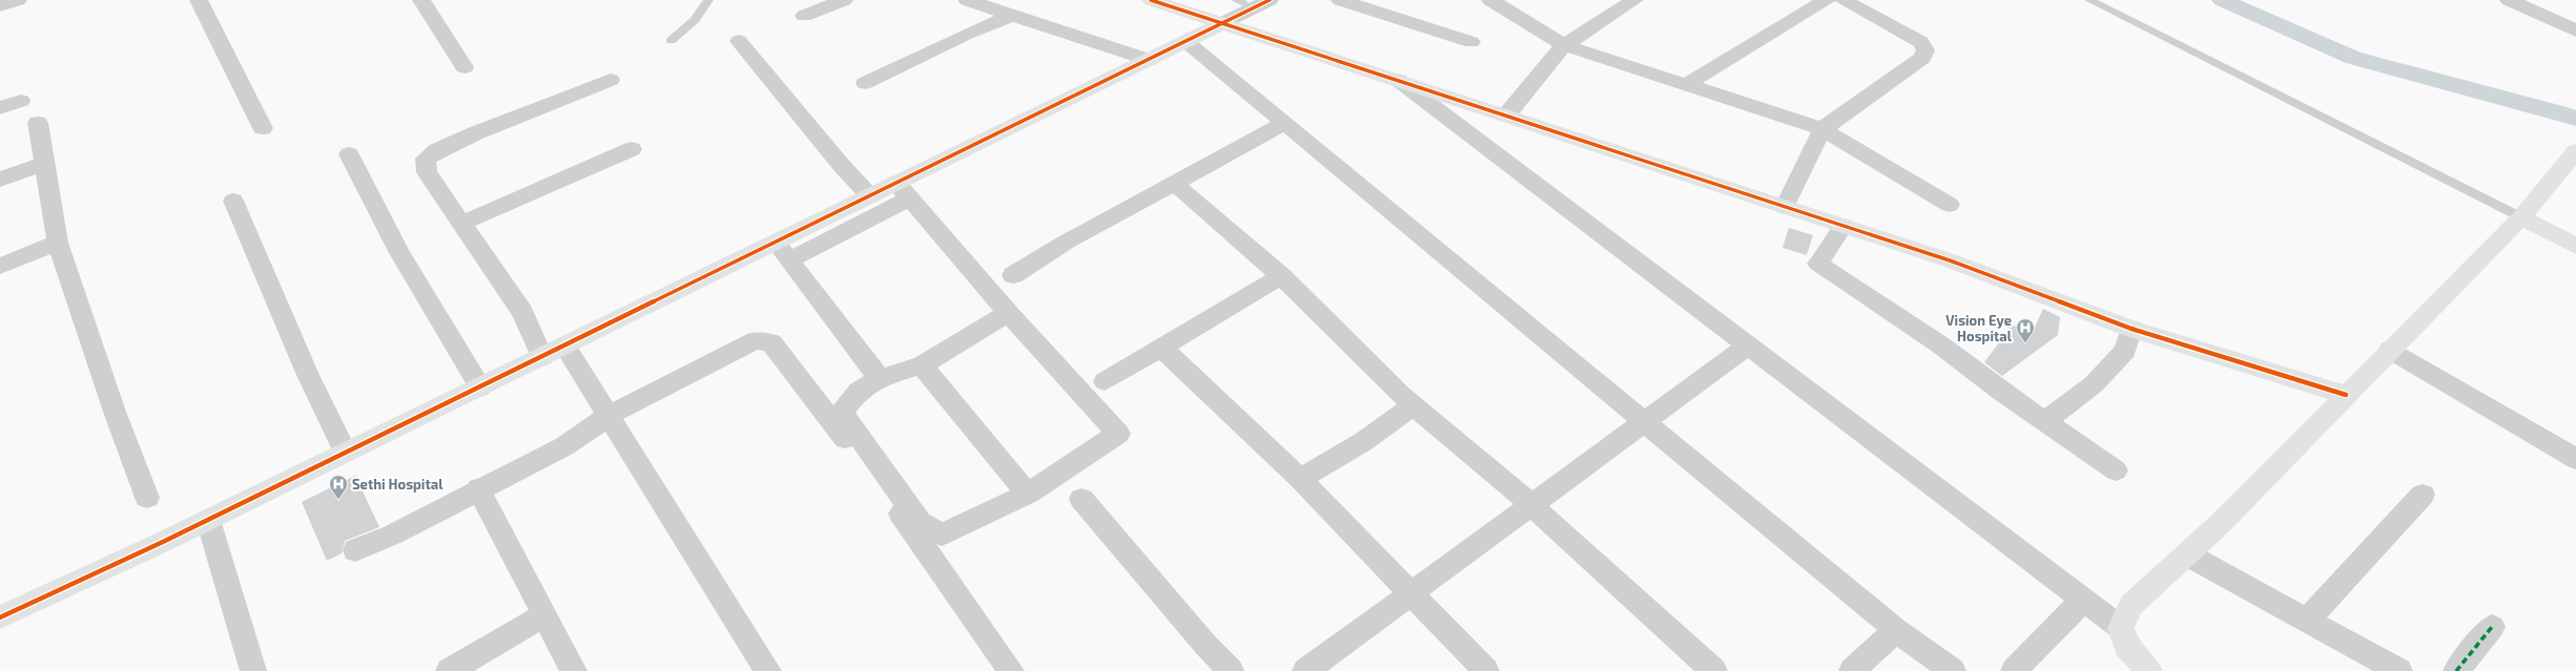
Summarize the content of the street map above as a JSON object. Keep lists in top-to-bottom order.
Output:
{
  "places": {
    "hospital": ["Vision Eye Hospital", "Sethi Hospital"]
  }
}
